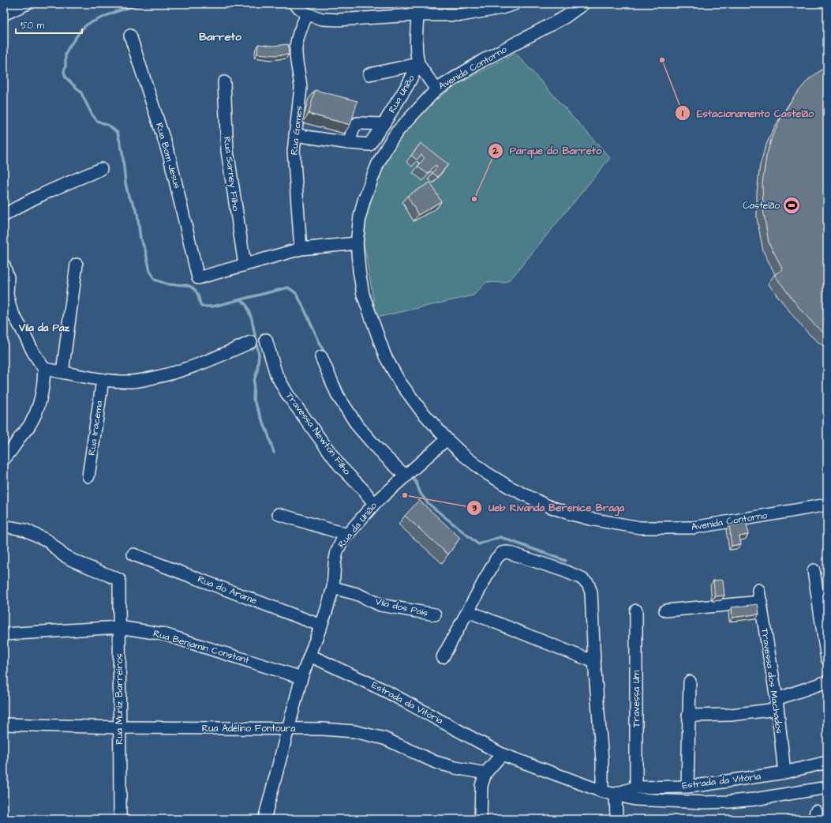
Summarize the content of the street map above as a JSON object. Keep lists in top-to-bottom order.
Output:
{
  "streets": {
    "street": [
      "Avenida Contorno",
      "Rua União",
      "Rua Gomes",
      "Rua Bom Jesus",
      "Rua Sarney Filho",
      "Rua Iracema",
      "Travessa Newton Filho",
      "Rua da União",
      "Rua do Arame",
      "Vila dos Pais",
      "Rua Benjamin Constant",
      "Travessa dos Machados",
      "Rua Muniz Barreiros",
      "Travessa Um",
      "Estrada da Vitória",
      "Rua Adélino Fontoura"
    ]
  },
  "crossings": [
    ["Avenida Contorno", "Rua da União"],
    ["Rua União", "Rua Gomes"],
    ["Rua Bom Jesus", "Rua Sarney Filho"],
    ["Travessa Newton Filho", "Rua da União"],
    ["Rua da União", "Rua do Arame"],
    ["Rua da União", "Vila dos Pais"],
    ["Rua da União", "Rua Benjamin Constant"],
    ["Rua da União", "Estrada da Vitória"],
    ["Rua da União", "Rua Adélino Fontoura"],
    ["Rua Benjamin Constant", "Rua Muniz Barreiros"],
    ["Travessa dos Machados", "Estrada da Vitória"],
    ["Rua Muniz Barreiros", "Rua Adélino Fontoura"],
    ["Travessa Um", "Estrada da Vitória"]
  ],
  "districts": ["Barreto", "Vila da Paz"],
  "places": {
    "other": ["Estacionamento Castelão", "Parque do Barreto", "Ueb Rivanda Berenice Braga"],
    "sports": ["Castelão"]
  },
  "scale_bar": "50 m"
}
